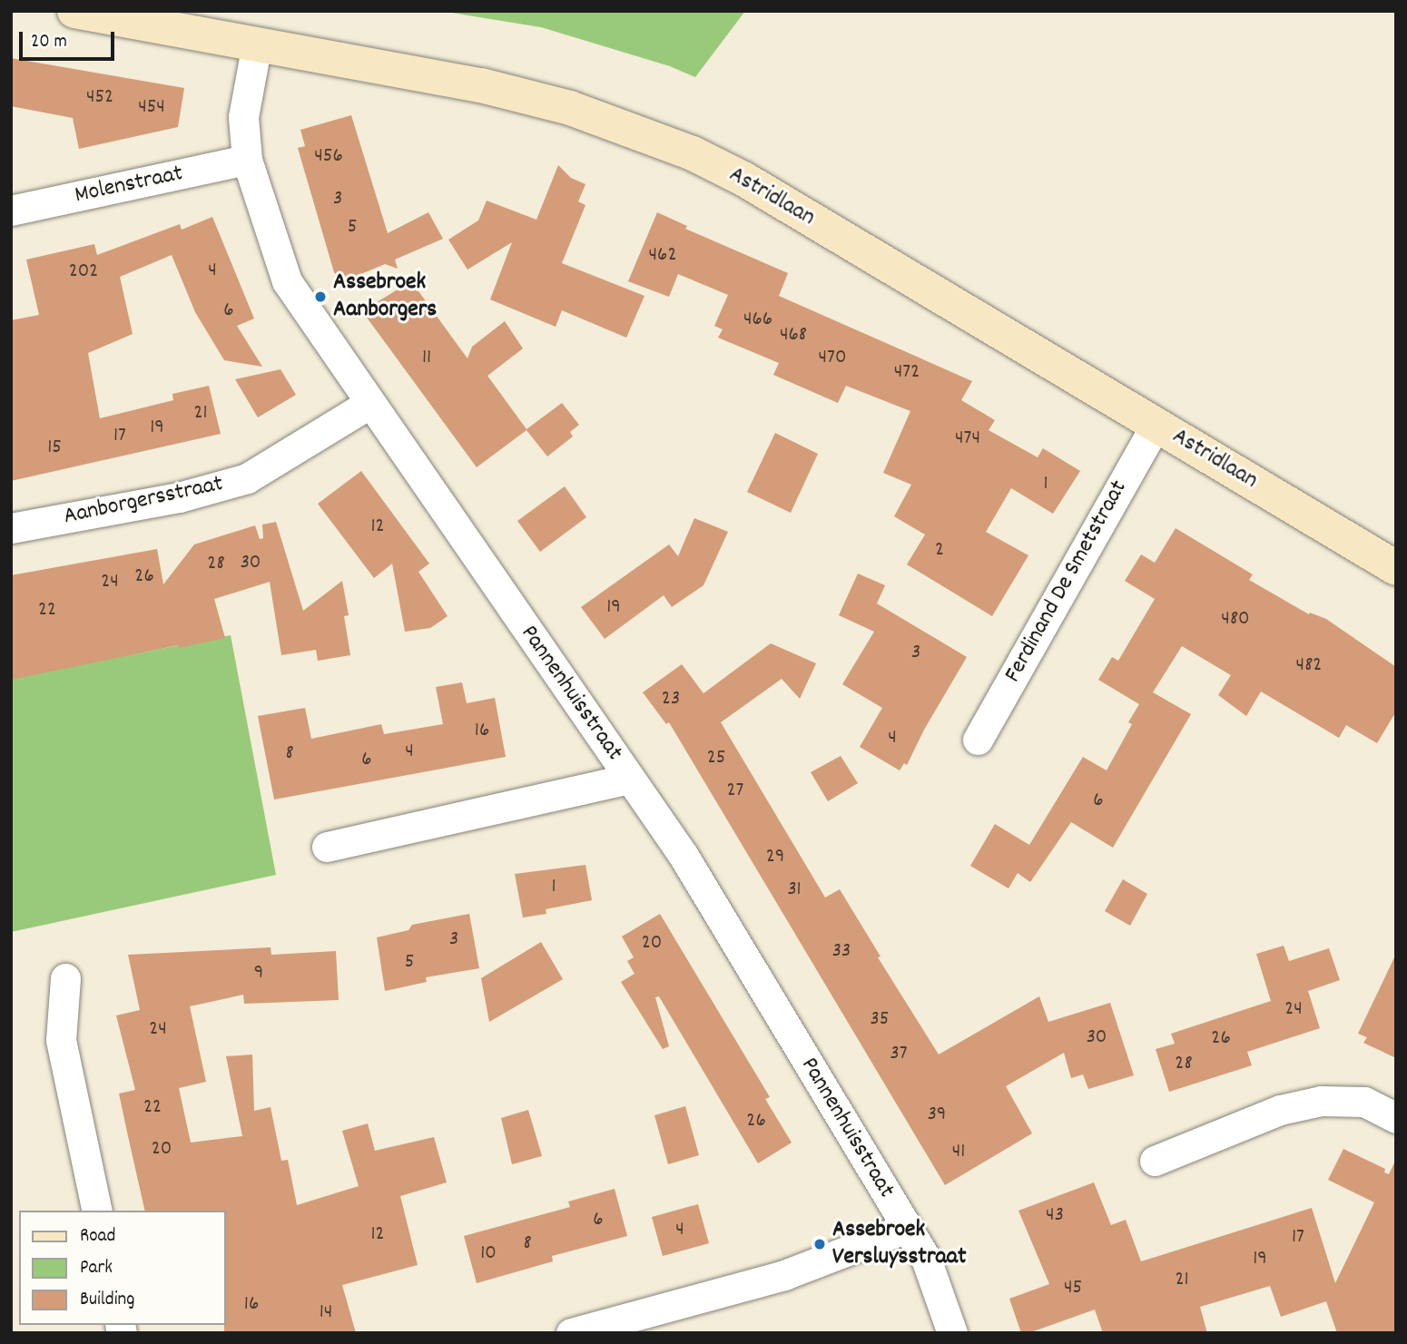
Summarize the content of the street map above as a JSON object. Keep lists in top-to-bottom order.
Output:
{
  "streets": {
    "main road": ["Astridlaan"],
    "street": [
      "Molenstraat",
      "Aanborgersstraat",
      "Ferdinand De Smetstraat",
      "Pannenhuisstraat"
    ]
  },
  "crossings": [
    ["Molenstraat", "Pannenhuisstraat"],
    ["Astridlaan", "Ferdinand De Smetstraat"],
    ["Astridlaan", "Pannenhuisstraat"],
    ["Aanborgersstraat", "Pannenhuisstraat"]
  ],
  "places": ["Assebroek Aanborgers", "Assebroek Versluysstraat"],
  "house_numbers": [
    "452",
    "454",
    "456",
    "3",
    "5",
    "462",
    "4",
    "202",
    "6",
    "466",
    "468",
    "11",
    "470",
    "472",
    "21",
    "19",
    "17",
    "474",
    "15",
    "1",
    "12",
    "2",
    "30",
    "28",
    "26",
    "24",
    "19",
    "22",
    "480",
    "3",
    "482",
    "23",
    "16",
    "4",
    "4",
    "8",
    "25",
    "6",
    "27",
    "6",
    "29",
    "1",
    "31",
    "3",
    "20",
    "33",
    "5",
    "9",
    "24",
    "35",
    "24",
    "30",
    "26",
    "37",
    "28",
    "22",
    "39",
    "26",
    "20",
    "41",
    "43",
    "6",
    "4",
    "12",
    "17",
    "8",
    "10",
    "19",
    "21",
    "45",
    "16",
    "14"
  ],
  "legend": ["Road", "Park", "Building"],
  "scale_bar": "20 m"
}
